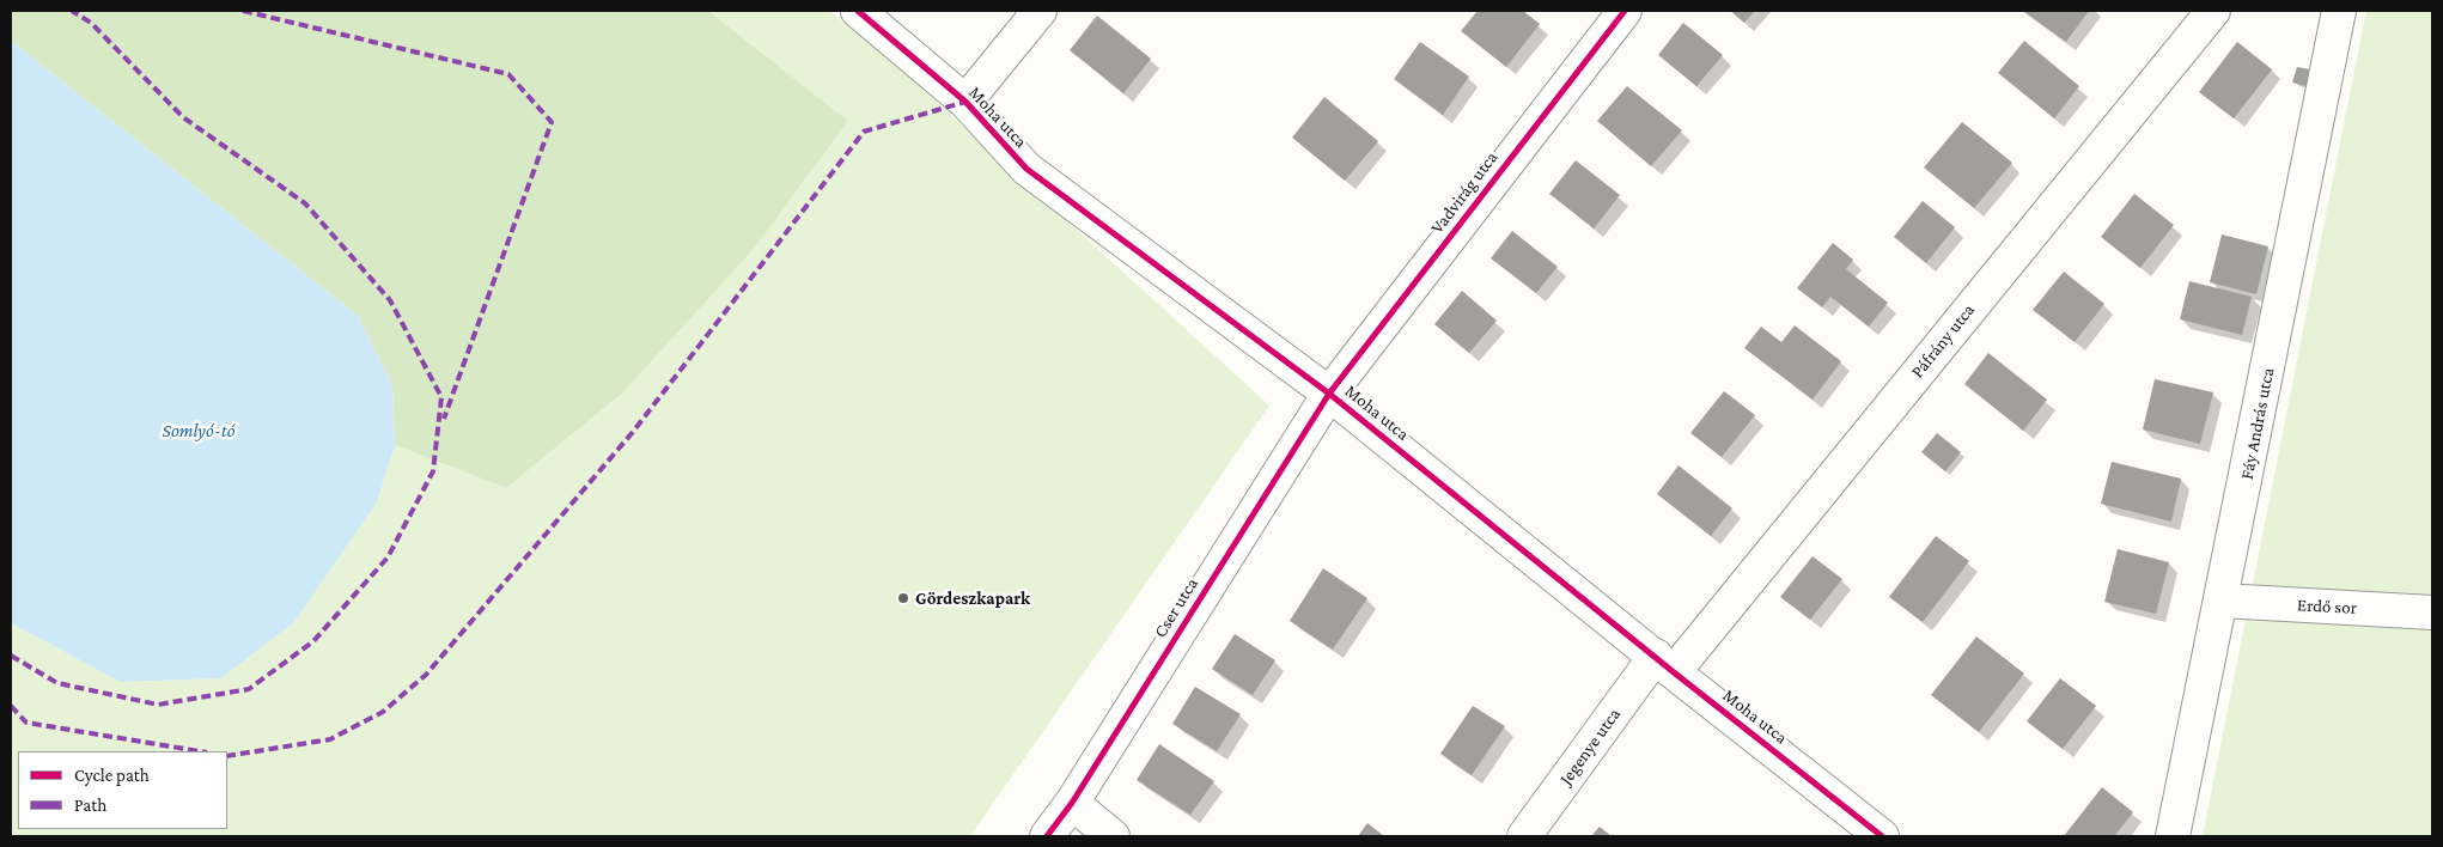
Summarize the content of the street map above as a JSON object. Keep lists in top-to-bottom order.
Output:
{
  "streets": {
    "street": [
      "Moha utca",
      "Vadvirág utca",
      "Páfrány utca",
      "Fáy András utca",
      "Erdő sor",
      "Cser utca",
      "Jegenye utca"
    ]
  },
  "crossings": [
    ["Moha utca", "Vadvirág utca"],
    ["Moha utca", "Páfrány utca"],
    ["Moha utca", "Cser utca"],
    ["Moha utca", "Jegenye utca"],
    ["Vadvirág utca", "Cser utca"],
    ["Páfrány utca", "Jegenye utca"],
    ["Fáy András utca", "Erdő sor"]
  ],
  "water": ["Somlyó-tó"],
  "places": ["Gördeszkapark"],
  "legend": ["Cycle path", "Path"]
}
